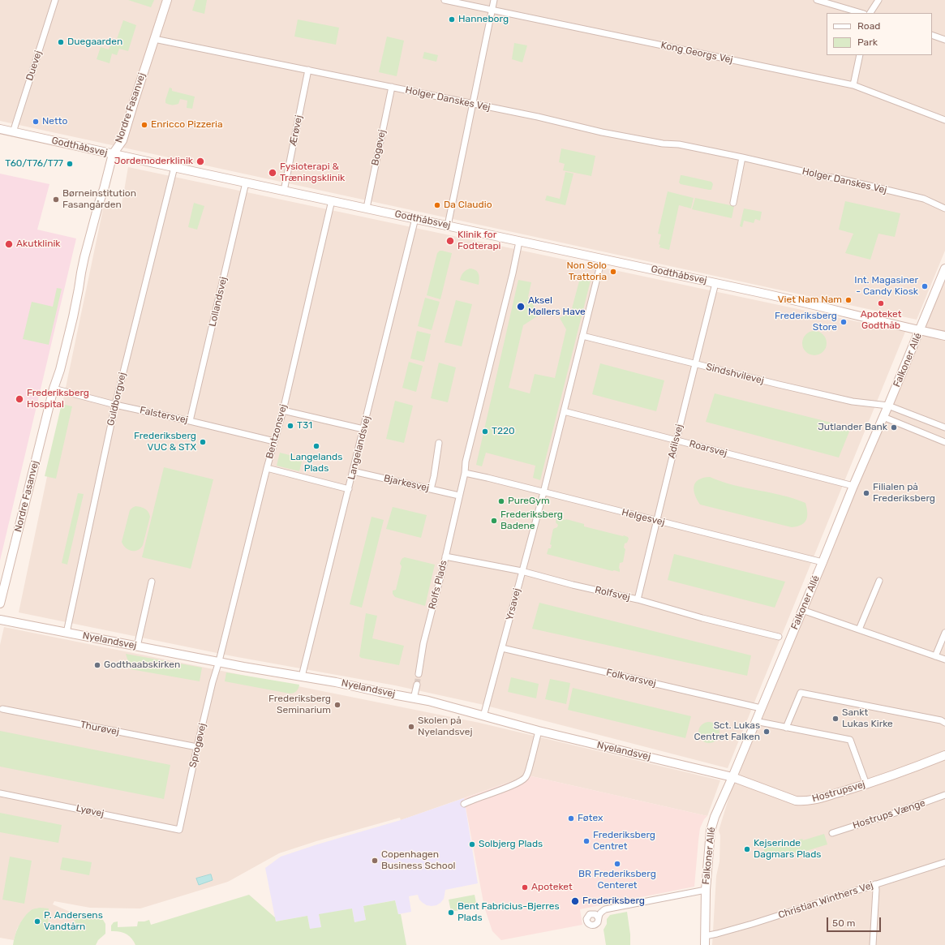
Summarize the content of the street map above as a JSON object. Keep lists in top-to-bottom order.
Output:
{
  "streets": {
    "street": [
      "Kong Georgs Vej",
      "Duevej",
      "Holger Danskes Vej",
      "Nordre Fasanvej",
      "Ærøvej",
      "Godthåbsvej",
      "Bogøvej",
      "Lollandsvej",
      "Falkoner Allé",
      "Sindshvilevej",
      "Guldborgvej",
      "Falstersvej",
      "Bentzonsvej",
      "Adilsvej",
      "Langelandsvej",
      "Roarsvej",
      "Bjarkesvej",
      "Helgesvej",
      "Rolfs Plads",
      "Rolfsvej",
      "Yrsavej",
      "Nyelandsvej",
      "Folkvarsvej",
      "Thurøvej",
      "Sprogøvej",
      "Hostrupsvej",
      "Lyøvej",
      "Hostrups Vænge",
      "Christian Winthers Vej"
    ]
  },
  "crossings": [
    ["Duevej", "Godthåbsvej"],
    ["Holger Danskes Vej", "Nordre Fasanvej"],
    ["Holger Danskes Vej", "Ærøvej"],
    ["Holger Danskes Vej", "Bogøvej"],
    ["Nordre Fasanvej", "Godthåbsvej"],
    ["Nordre Fasanvej", "Falstersvej"],
    ["Ærøvej", "Godthåbsvej"],
    ["Godthåbsvej", "Bogøvej"],
    ["Godthåbsvej", "Lollandsvej"],
    ["Godthåbsvej", "Falkoner Allé"],
    ["Godthåbsvej", "Guldborgvej"],
    ["Godthåbsvej", "Bentzonsvej"],
    ["Godthåbsvej", "Adilsvej"],
    ["Godthåbsvej", "Langelandsvej"],
    ["Lollandsvej", "Falstersvej"],
    ["Falkoner Allé", "Sindshvilevej"],
    ["Falkoner Allé", "Roarsvej"],
    ["Falkoner Allé", "Helgesvej"],
    ["Falkoner Allé", "Nyelandsvej"],
    ["Falkoner Allé", "Folkvarsvej"],
    ["Falkoner Allé", "Hostrupsvej"],
    ["Falkoner Allé", "Christian Winthers Vej"],
    ["Sindshvilevej", "Adilsvej"],
    ["Guldborgvej", "Falstersvej"],
    ["Guldborgvej", "Nyelandsvej"],
    ["Falstersvej", "Bentzonsvej"],
    ["Bentzonsvej", "Nyelandsvej"],
    ["Bentzonsvej", "Sprogøvej"],
    ["Adilsvej", "Roarsvej"],
    ["Adilsvej", "Helgesvej"],
    ["Adilsvej", "Rolfsvej"],
    ["Langelandsvej", "Bjarkesvej"],
    ["Langelandsvej", "Nyelandsvej"],
    ["Bjarkesvej", "Rolfs Plads"],
    ["Helgesvej", "Yrsavej"],
    ["Rolfs Plads", "Rolfsvej"],
    ["Rolfsvej", "Yrsavej"],
    ["Yrsavej", "Nyelandsvej"],
    ["Yrsavej", "Folkvarsvej"],
    ["Nyelandsvej", "Sprogøvej"],
    ["Nyelandsvej", "Hostrupsvej"],
    ["Thurøvej", "Sprogøvej"],
    ["Sprogøvej", "Lyøvej"]
  ],
  "places": [
    "Hanneborg",
    "Duegaarden",
    "Netto",
    "Enricco Pizzeria",
    "Jordemoderklinik",
    "T60/T76/T77",
    "Fysioterapi & Træningsklinik",
    "Børneinstitution Fasangården",
    "Da Claudio",
    "Klinik for Fodterapi",
    "Akutklinik",
    "Non Solo Trattoria",
    "Int. Magasiner - Candy Kiosk",
    "Viet Nam Nam",
    "Apoteket Godthåb",
    "Aksel Møllers Have",
    "Frederiksberg Store",
    "Frederiksberg Hospital",
    "T31",
    "Jutlander Bank",
    "T220",
    "Frederiksberg VUC & STX",
    "Langelands Plads",
    "Filialen på Frederiksberg",
    "PureGym",
    "Frederiksberg Badene",
    "Godthaabskirken",
    "Frederiksberg Seminarium",
    "Sankt Lukas Kirke",
    "Skolen på Nyelandsvej",
    "Sct. Lukas Centret Falken",
    "Føtex",
    "Frederiksberg Centret",
    "Solbjerg Plads",
    "Kejserinde Dagmars Plads",
    "Copenhagen Business School",
    "BR Frederiksberg Centeret",
    "Apoteket",
    "Frederiksberg",
    "Bent Fabricius-Bjerres Plads",
    "P. Andersens Vandtårn"
  ],
  "legend": ["Road", "Park"],
  "scale_bar": "50 m"
}
